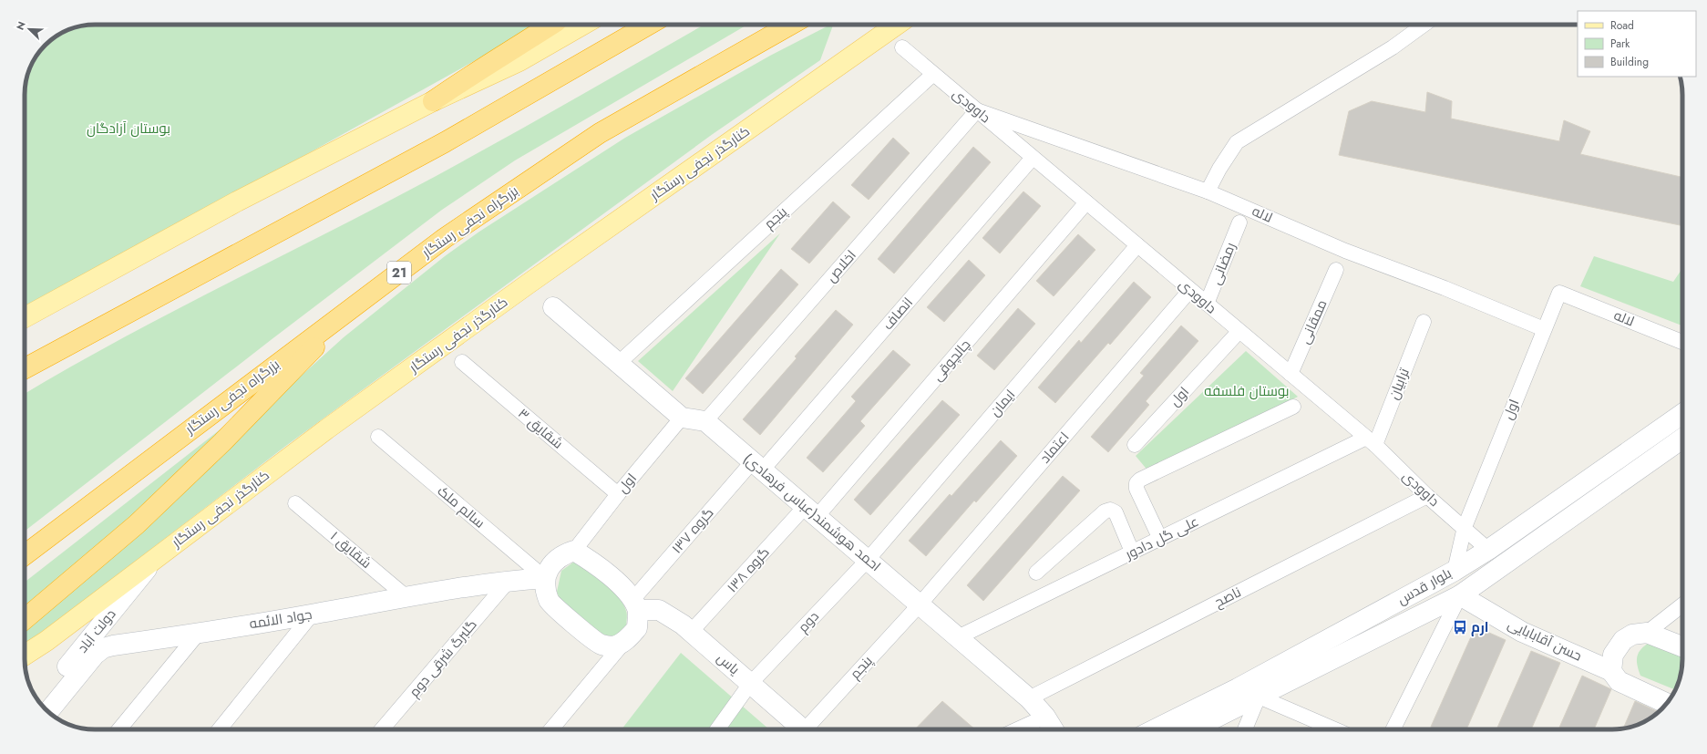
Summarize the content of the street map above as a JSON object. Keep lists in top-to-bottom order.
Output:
{
  "streets": {
    "highway": ["بزرگراه نجفی رستگار", "21"],
    "main road": ["کنارگذر نجفی رستگار"],
    "street": [
      "داوودی",
      "لاله",
      "پنجم",
      "رمضانی",
      "اخلاص",
      "انصاف",
      "ممقانی",
      "چالچوقی",
      "ترابیان",
      "اول",
      "ایمان",
      "شقایق ۳",
      "اعتماد",
      "سالم ملک",
      "احمد هوشمند(عباس فرهادی)",
      "گروه ۱۳۷",
      "علی گل دادور",
      "شقایق ۱",
      "گروه ۱۳۸",
      "بلوار قدس",
      "ناصح",
      "جواد الائمه",
      "دوم",
      "دولت آباد",
      "حسن آقابابایی",
      "گلبرگ شرقی دوم",
      "یاس"
    ]
  },
  "crossings": [
    ["داوودی", "لاله"],
    ["داوودی", "پنجم"],
    ["داوودی", "رمضانی"],
    ["داوودی", "اخلاص"],
    ["داوودی", "انصاف"],
    ["داوودی", "ممقانی"],
    ["داوودی", "چالچوقی"],
    ["داوودی", "ترابیان"],
    ["داوودی", "اول"],
    ["داوودی", "ایمان"],
    ["داوودی", "اعتماد"],
    ["داوودی", "علی گل دادور"],
    ["داوودی", "بلوار قدس"],
    ["داوودی", "ناصح"],
    ["کنارگذر نجفی رستگار", "دولت آباد"],
    ["لاله", "اخلاص"],
    ["لاله", "اول"],
    ["پنجم", "اعتماد"],
    ["پنجم", "احمد هوشمند(عباس فرهادی)"],
    ["اخلاص", "احمد هوشمند(عباس فرهادی)"],
    ["انصاف", "احمد هوشمند(عباس فرهادی)"],
    ["انصاف", "گروه ۱۳۷"],
    ["چالچوقی", "احمد هوشمند(عباس فرهادی)"],
    ["چالچوقی", "گروه ۱۳۸"],
    ["ترابیان", "علی گل دادور"],
    ["اول", "شقایق ۳"],
    ["اول", "بلوار قدس"],
    ["ایمان", "احمد هوشمند(عباس فرهادی)"],
    ["ایمان", "دوم"],
    ["اعتماد", "احمد هوشمند(عباس فرهادی)"],
    ["سالم ملک", "جواد الائمه"],
    ["احمد هوشمند(عباس فرهادی)", "گروه ۱۳۷"],
    ["احمد هوشمند(عباس فرهادی)", "علی گل دادور"],
    ["احمد هوشمند(عباس فرهادی)", "گروه ۱۳۸"],
    ["احمد هوشمند(عباس فرهادی)", "ناصح"],
    ["احمد هوشمند(عباس فرهادی)", "دوم"],
    ["گروه ۱۳۷", "یاس"],
    ["شقایق ۱", "جواد الائمه"],
    ["گروه ۱۳۸", "یاس"],
    ["بلوار قدس", "حسن آقابابایی"],
    ["جواد الائمه", "گلبرگ شرقی دوم"],
    ["دوم", "یاس"]
  ],
  "parks": ["بوستان آزادگان", "بوستان فلسفه"],
  "places": {
    "bus stop": ["ارم"]
  },
  "legend": ["Road", "Park", "Building"],
  "north": "top left"
}
